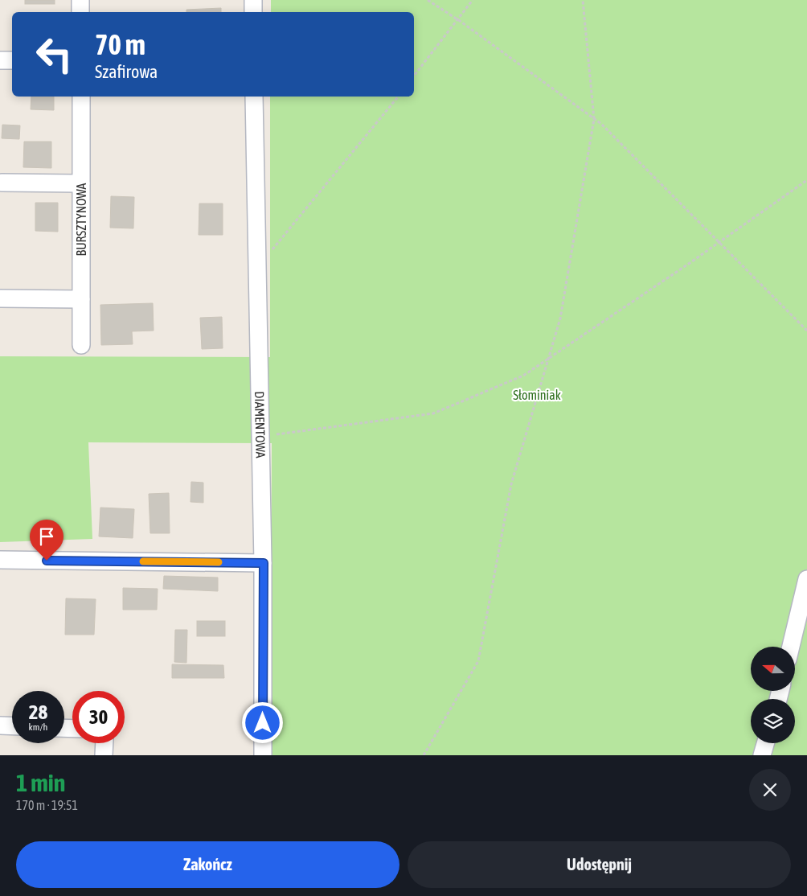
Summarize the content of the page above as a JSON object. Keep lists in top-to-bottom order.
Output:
{
  "streets": {
    "street": ["BURSZTYNOWA", "DIAMENTOWA"]
  },
  "parks": ["Słominiak"],
  "north": "left",
  "page": {
    "turn": ["70 m", "Szafirowa"],
    "speed": "28 km/h",
    "limit": "30",
    "heading": ["1 min", "170 m · 19:51"],
    "buttons": ["Zakończ", "Udostępnij"]
  }
}
